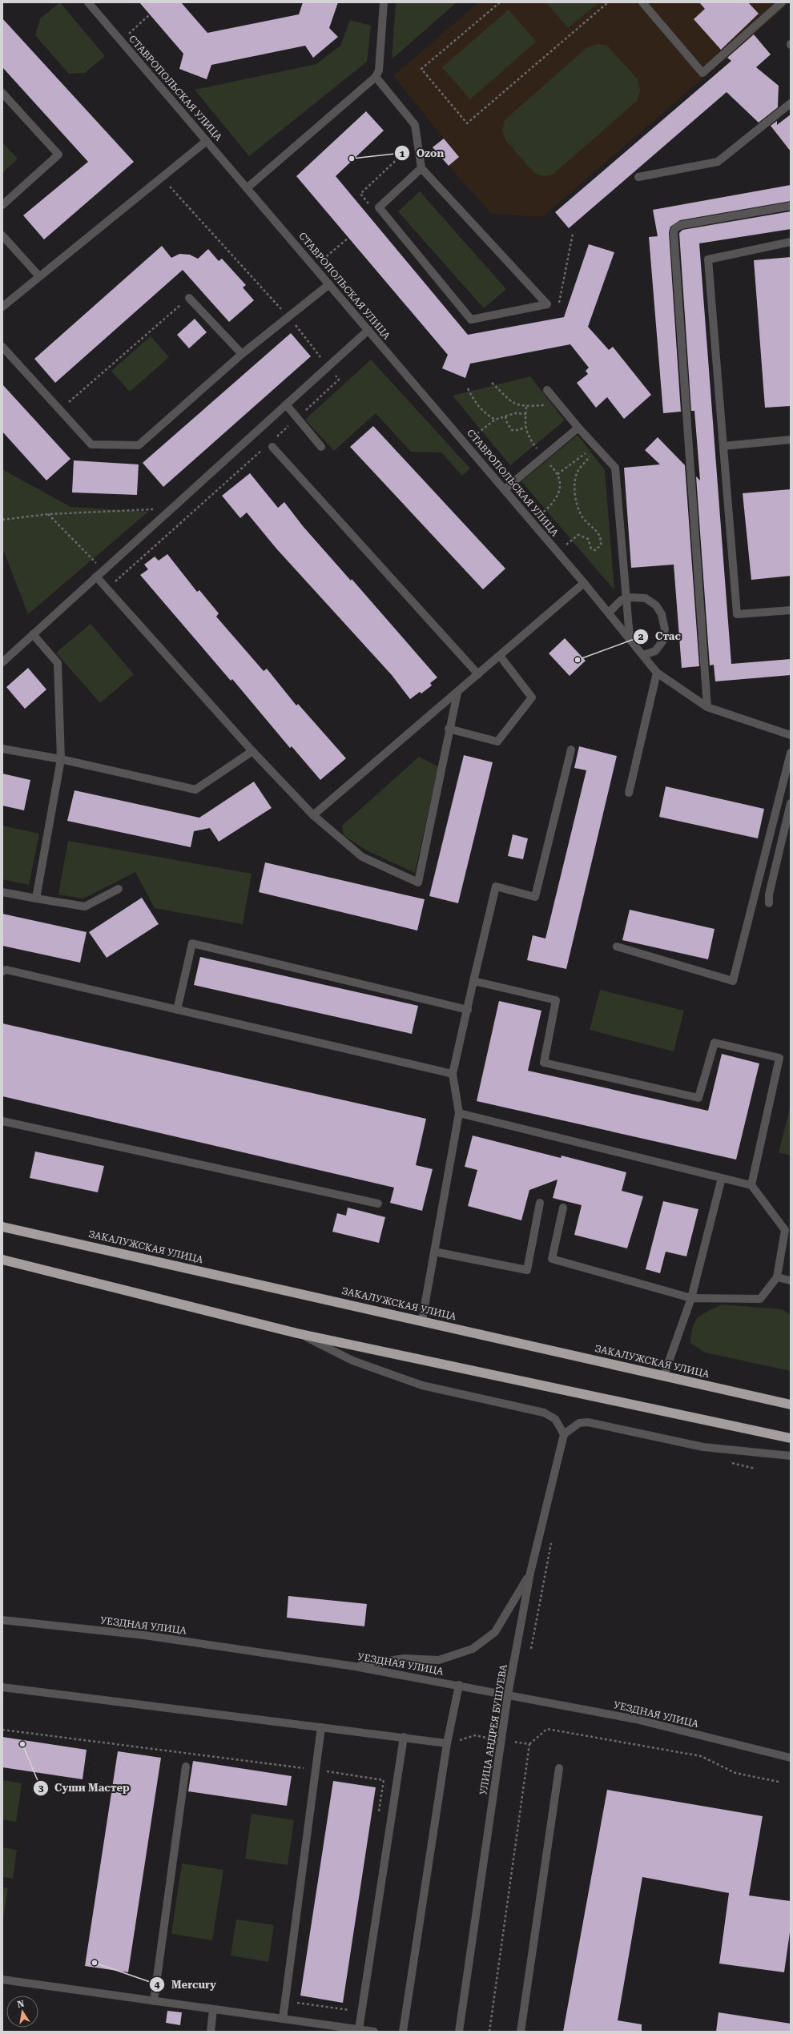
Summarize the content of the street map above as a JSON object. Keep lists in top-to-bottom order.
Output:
{
  "streets": {
    "highway": ["ЗАКАЛУЖСКАЯ УЛИЦА"],
    "street": ["СТАВРОПОЛЬСКАЯ УЛИЦА", "УЕЗДНАЯ УЛИЦА", "УЛИЦА АНДРЕЯ БУШУЕВА"]
  },
  "crossings": [
    ["УЕЗДНАЯ УЛИЦА", "УЛИЦА АНДРЕЯ БУШУЕВА"]
  ],
  "places": [
    "Ozon",
    "Стас",
    "Суши Мастер",
    "Mercury"
  ],
  "north": "top"
}
